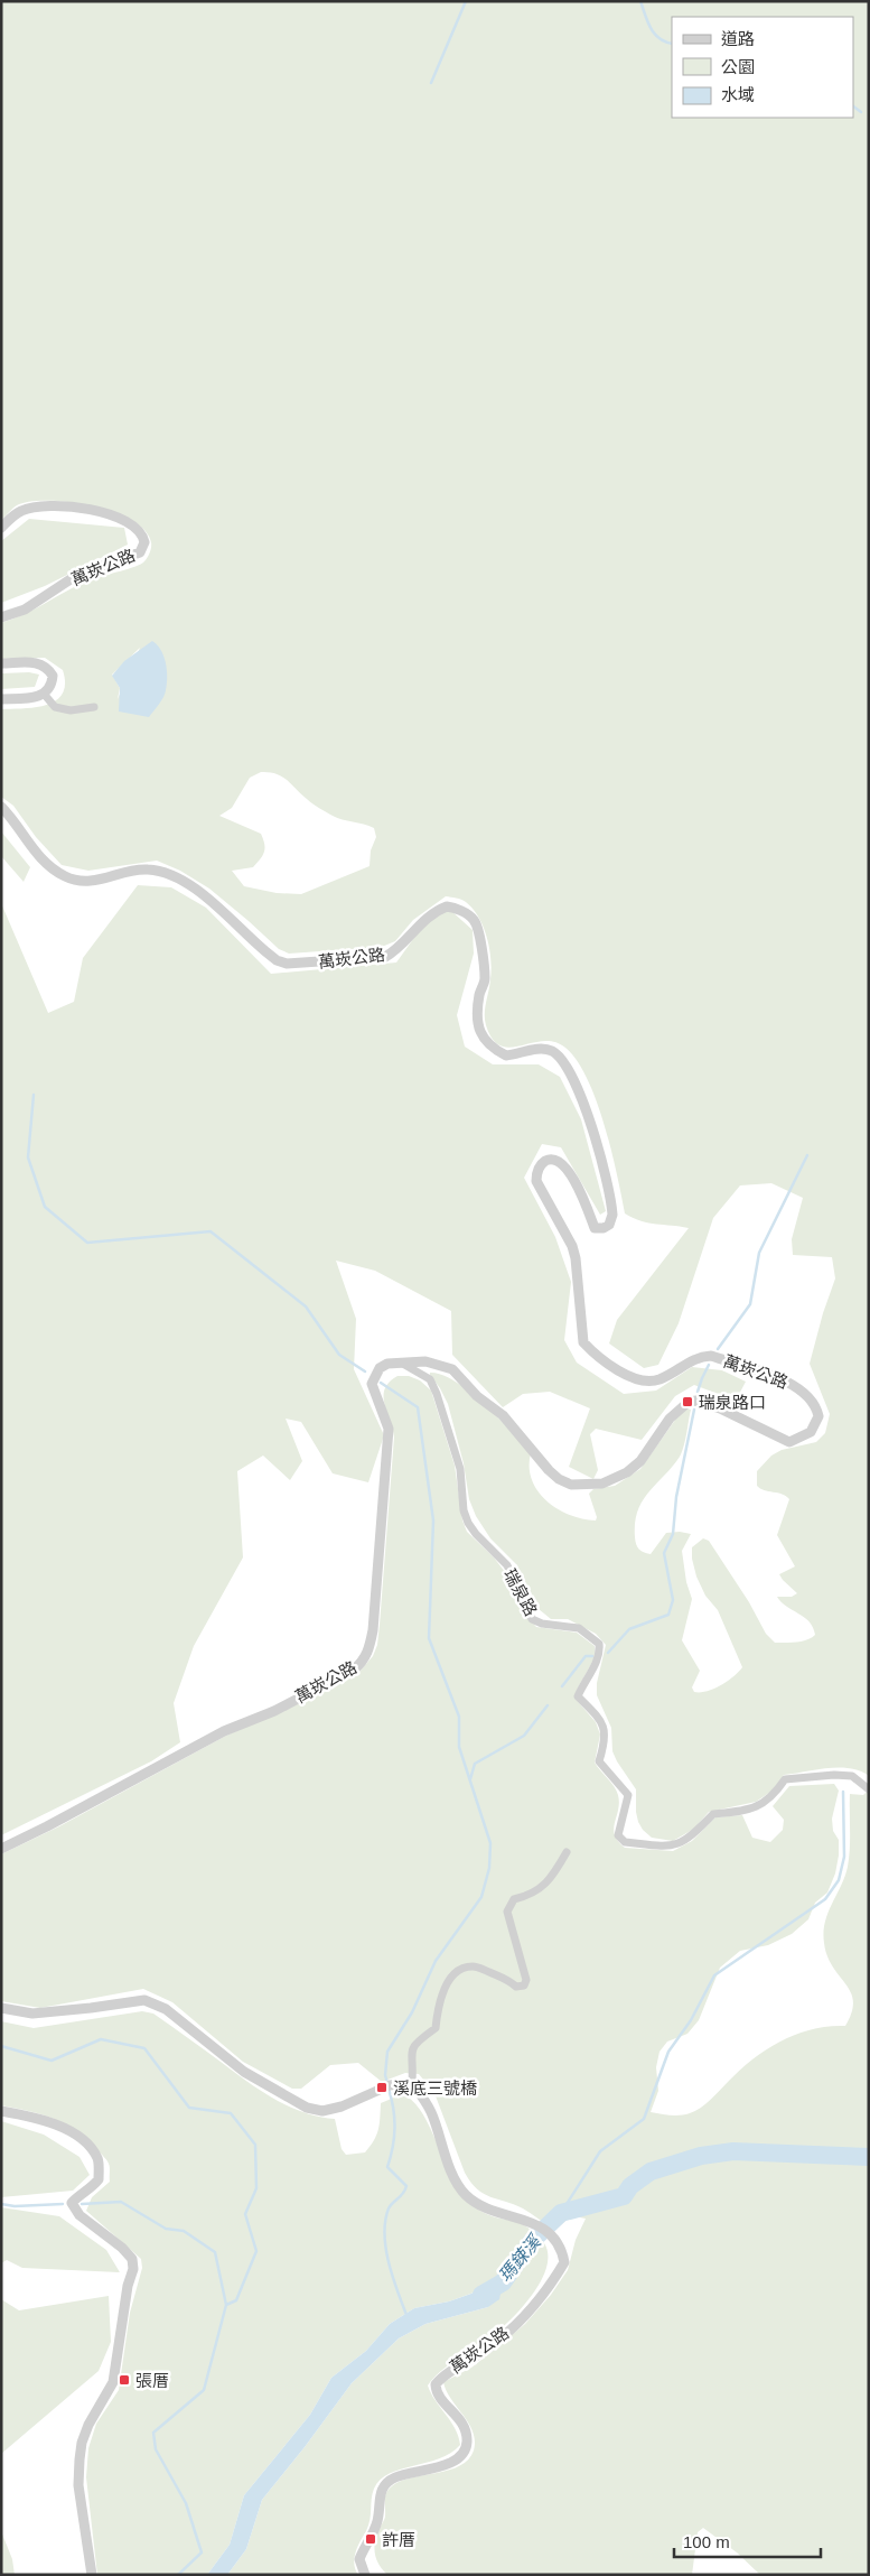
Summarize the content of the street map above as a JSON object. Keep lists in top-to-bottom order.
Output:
{
  "streets": {
    "street": ["萬崁公路", "瑞泉路"]
  },
  "crossings": [
    ["萬崁公路", "瑞泉路"]
  ],
  "water": ["瑪鋉溪"],
  "places": {
    "transit": [
      "瑞泉路口",
      "溪底三號橋",
      "張厝",
      "許厝"
    ]
  },
  "legend": ["道路", "公園", "水域"],
  "scale_bar": "100 m"
}
